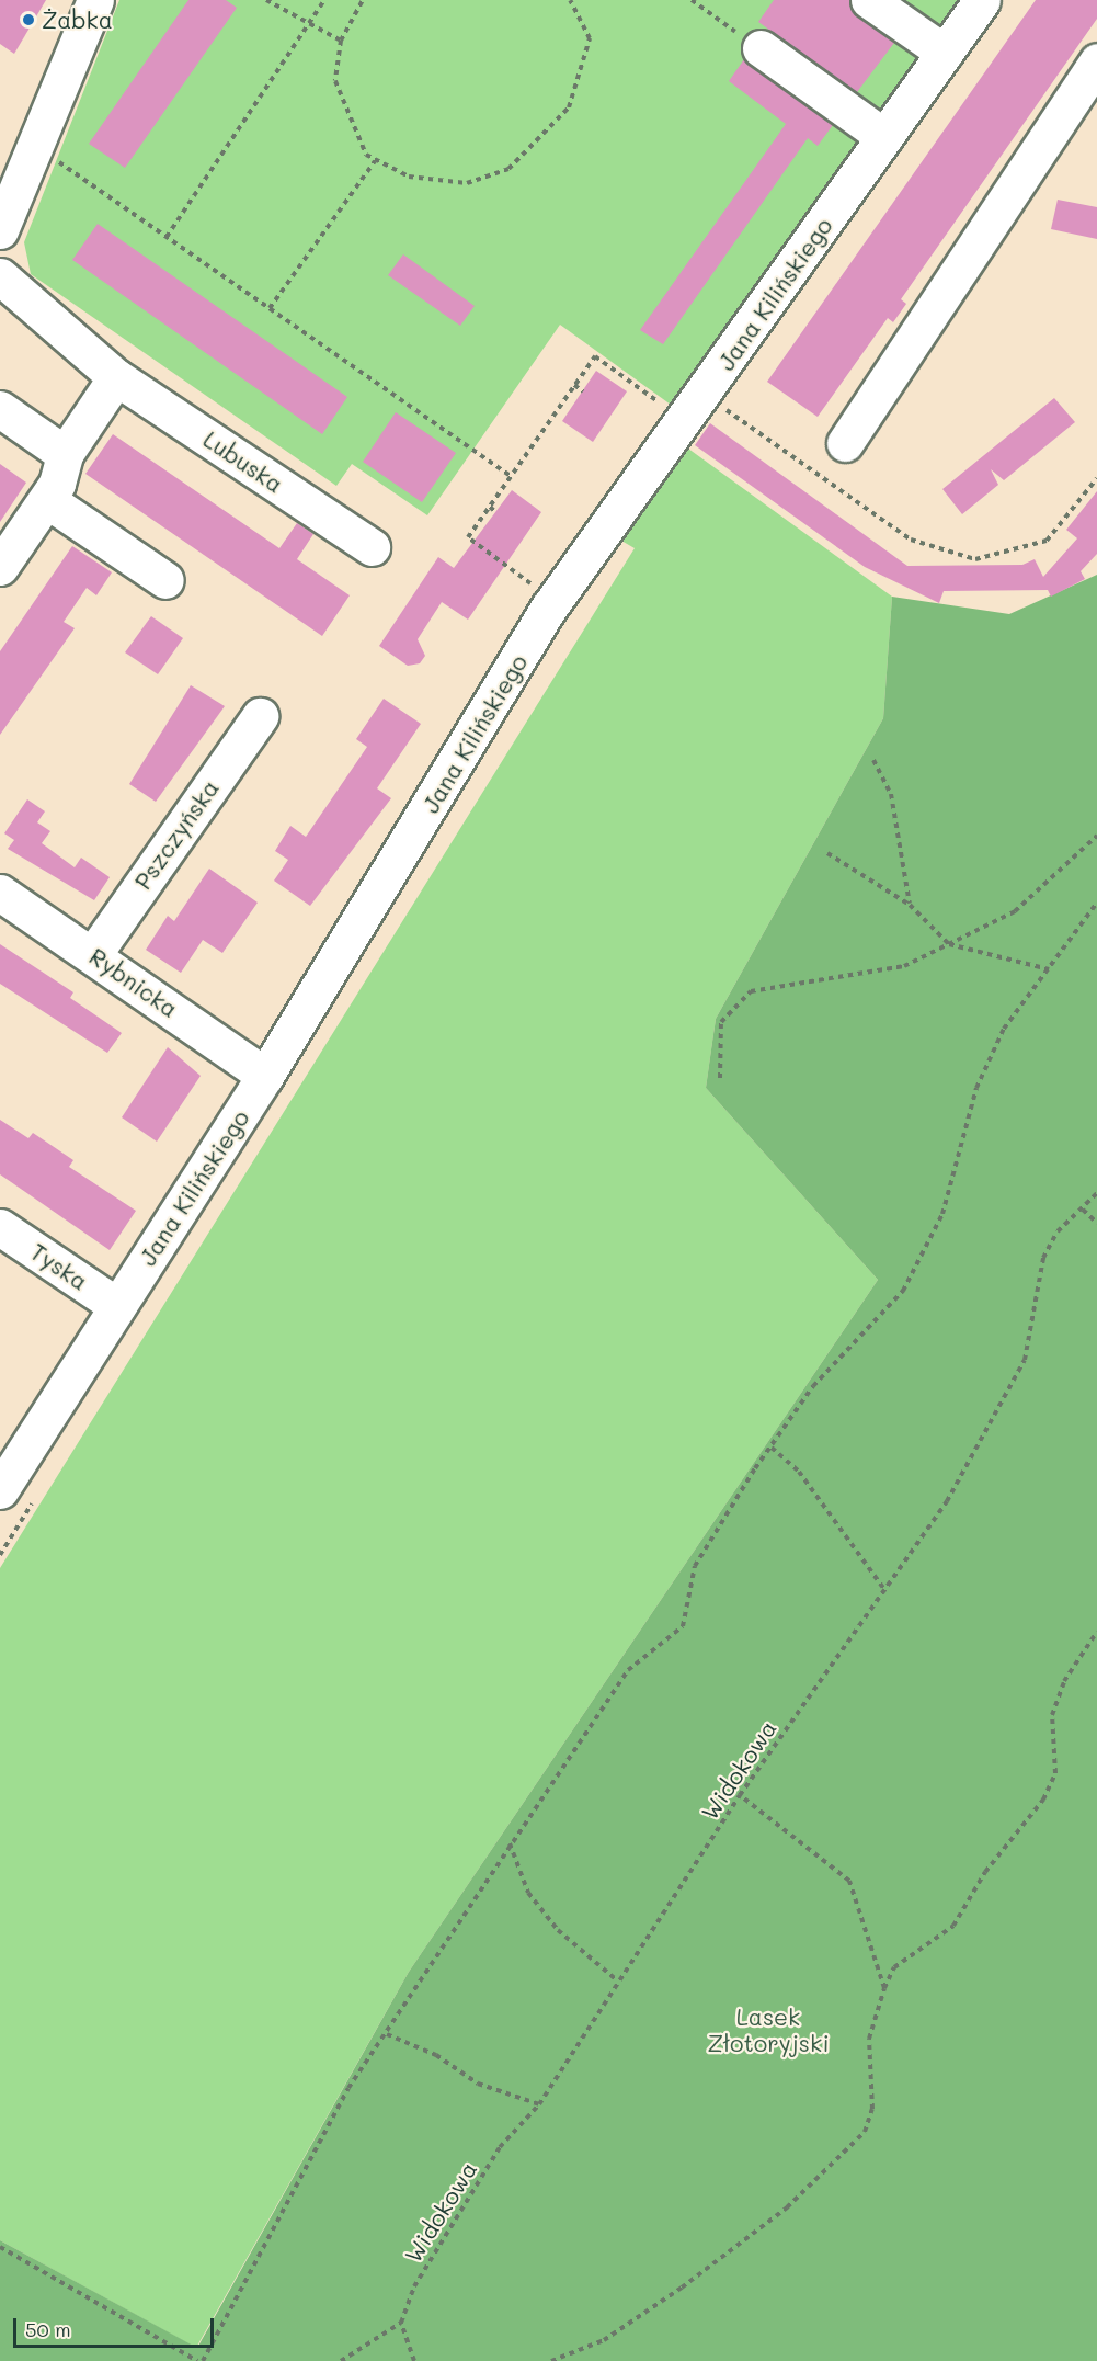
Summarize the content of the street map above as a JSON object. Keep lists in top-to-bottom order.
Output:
{
  "streets": {
    "street": [
      "Jana Kilińskiego",
      "Lubuska",
      "Pszczyńska",
      "Rybnicka",
      "Tyska"
    ],
    "path": ["Widokowa"]
  },
  "crossings": [
    ["Jana Kilińskiego", "Rybnicka"],
    ["Jana Kilińskiego", "Tyska"],
    ["Pszczyńska", "Rybnicka"]
  ],
  "parks": ["Lasek Złotoryjski"],
  "places": ["Żabka"],
  "scale_bar": "50 m"
}
